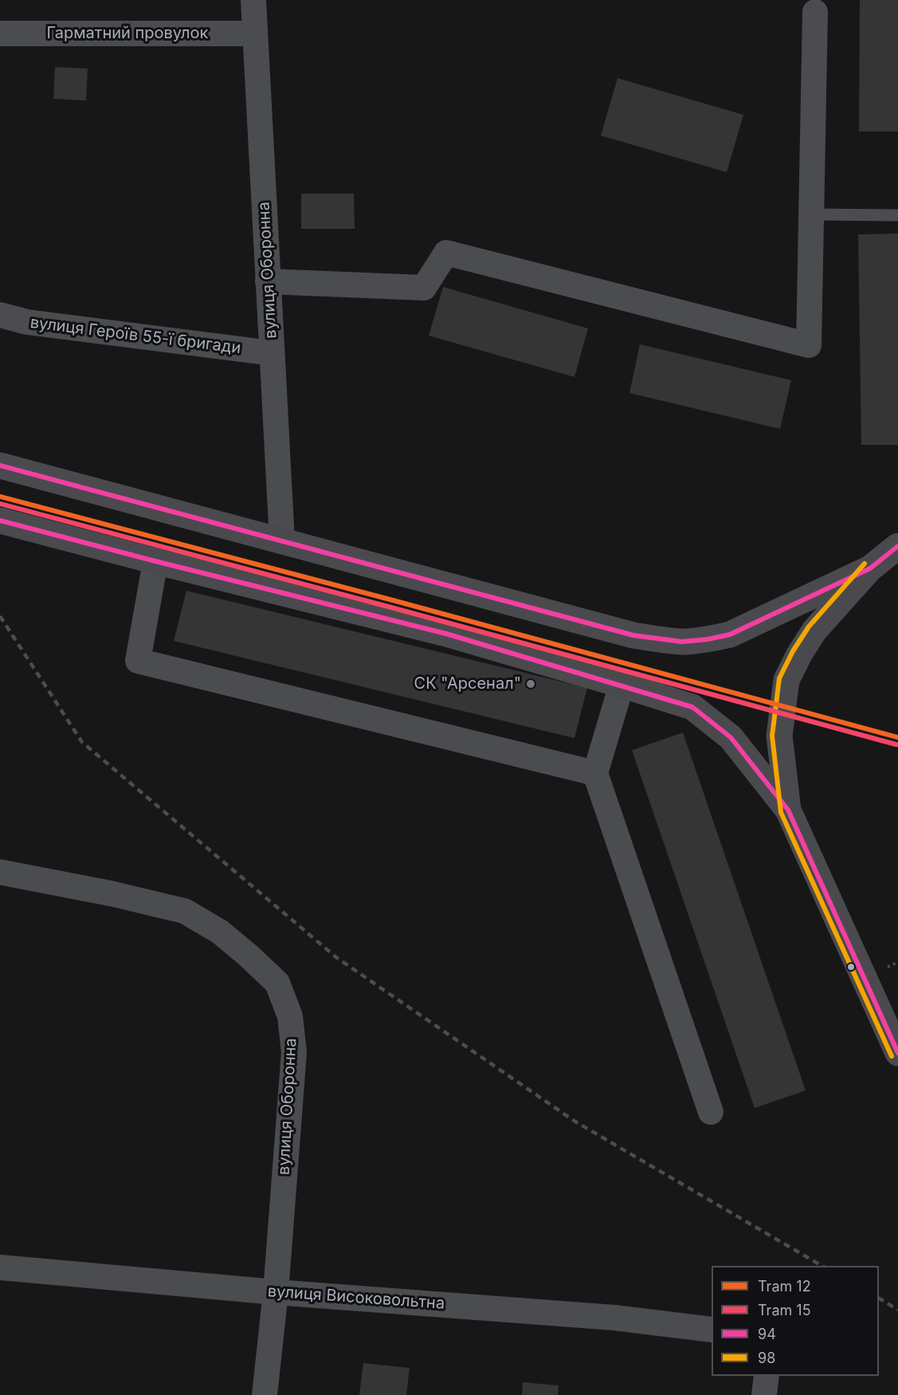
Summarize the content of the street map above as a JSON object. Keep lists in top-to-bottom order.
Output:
{
  "streets": {
    "street": [
      "Гарматний провулок",
      "вулиця Оборонна",
      "вулиця Героїв 55-ї бригади",
      "вулиця Високовольтна"
    ]
  },
  "crossings": [
    ["Гарматний провулок", "вулиця Оборонна"],
    ["вулиця Оборонна", "вулиця Героїв 55-ї бригади"],
    ["вулиця Оборонна", "вулиця Високовольтна"]
  ],
  "places": ["СК \"Арсенал\""],
  "lines": [
    "transit line 94",
    "tram line 12",
    "tram line 15",
    "transit line 98"
  ],
  "legend": [
    "Tram 12",
    "Tram 15",
    "94",
    "98"
  ]
}
